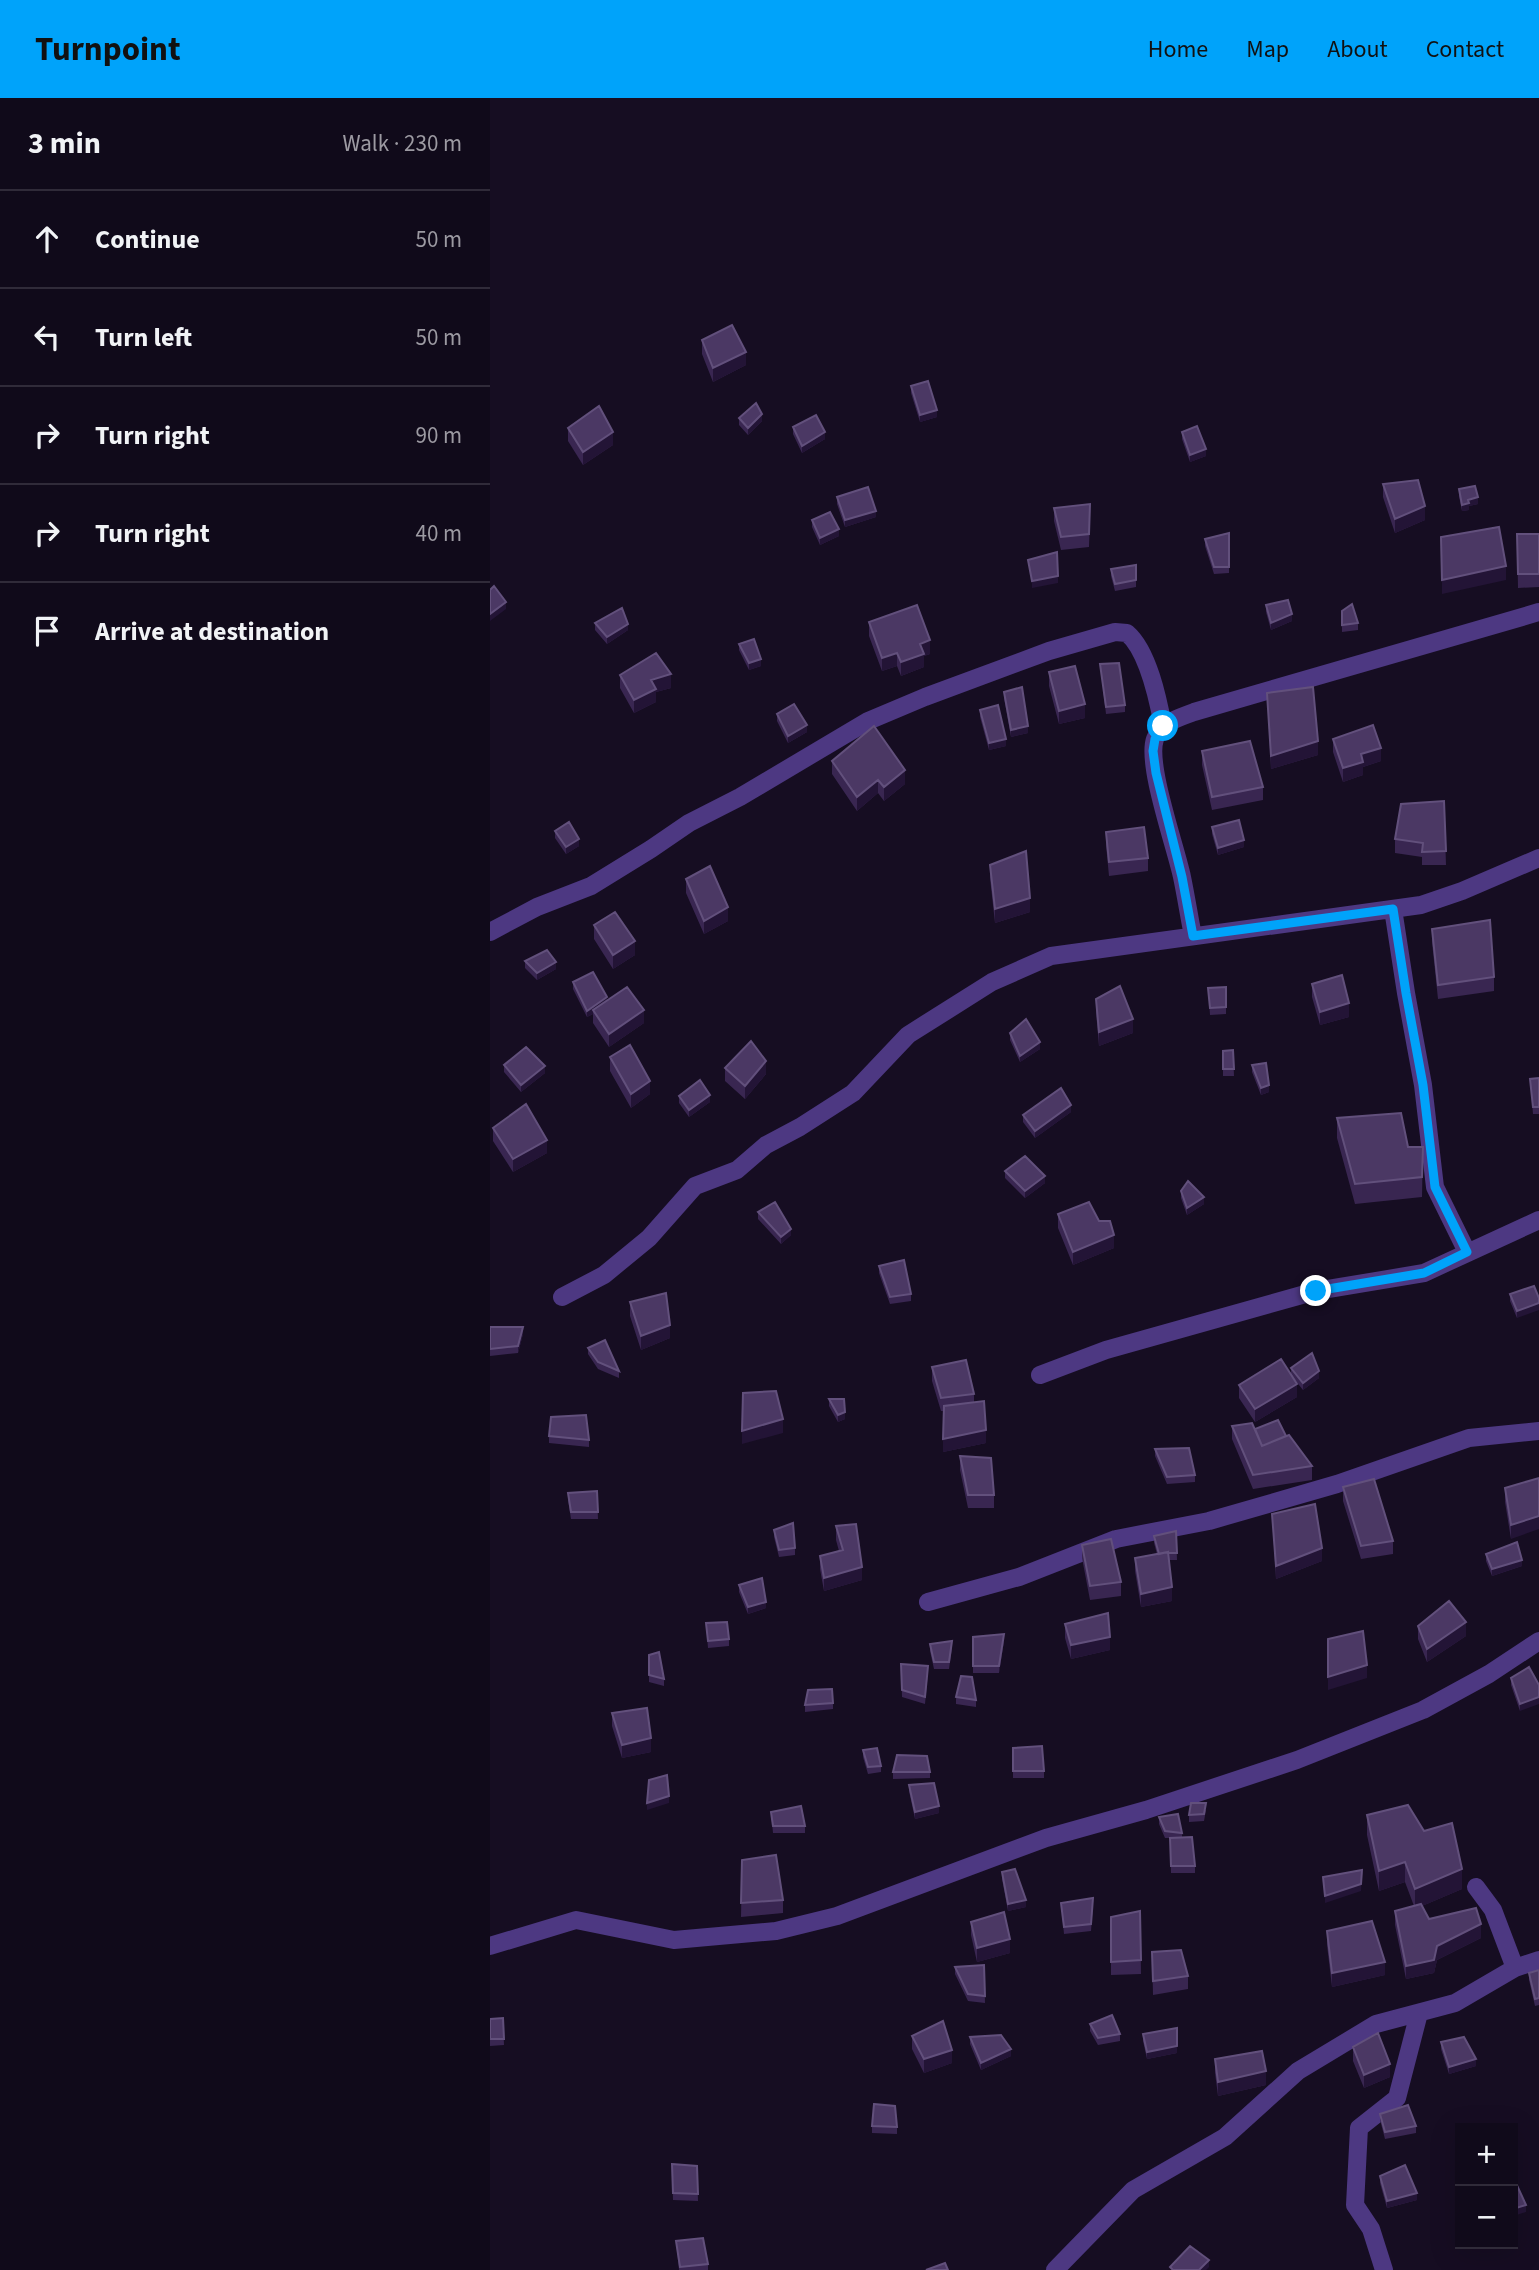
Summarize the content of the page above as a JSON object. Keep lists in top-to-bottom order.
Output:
{
  "page": {
    "header": "Turnpoint",
    "nav": [
      "Home",
      "Map",
      "About",
      "Contact"
    ],
    "heading": ["3 min", "Walk · 230 m"],
    "list": [
      ["Continue", "50 m"],
      ["Turn left", "50 m"],
      ["Turn right", "90 m"],
      ["Turn right", "40 m"],
      "Arrive at destination"
    ],
    "map_buttons": ["+", "−"]
  }
}
